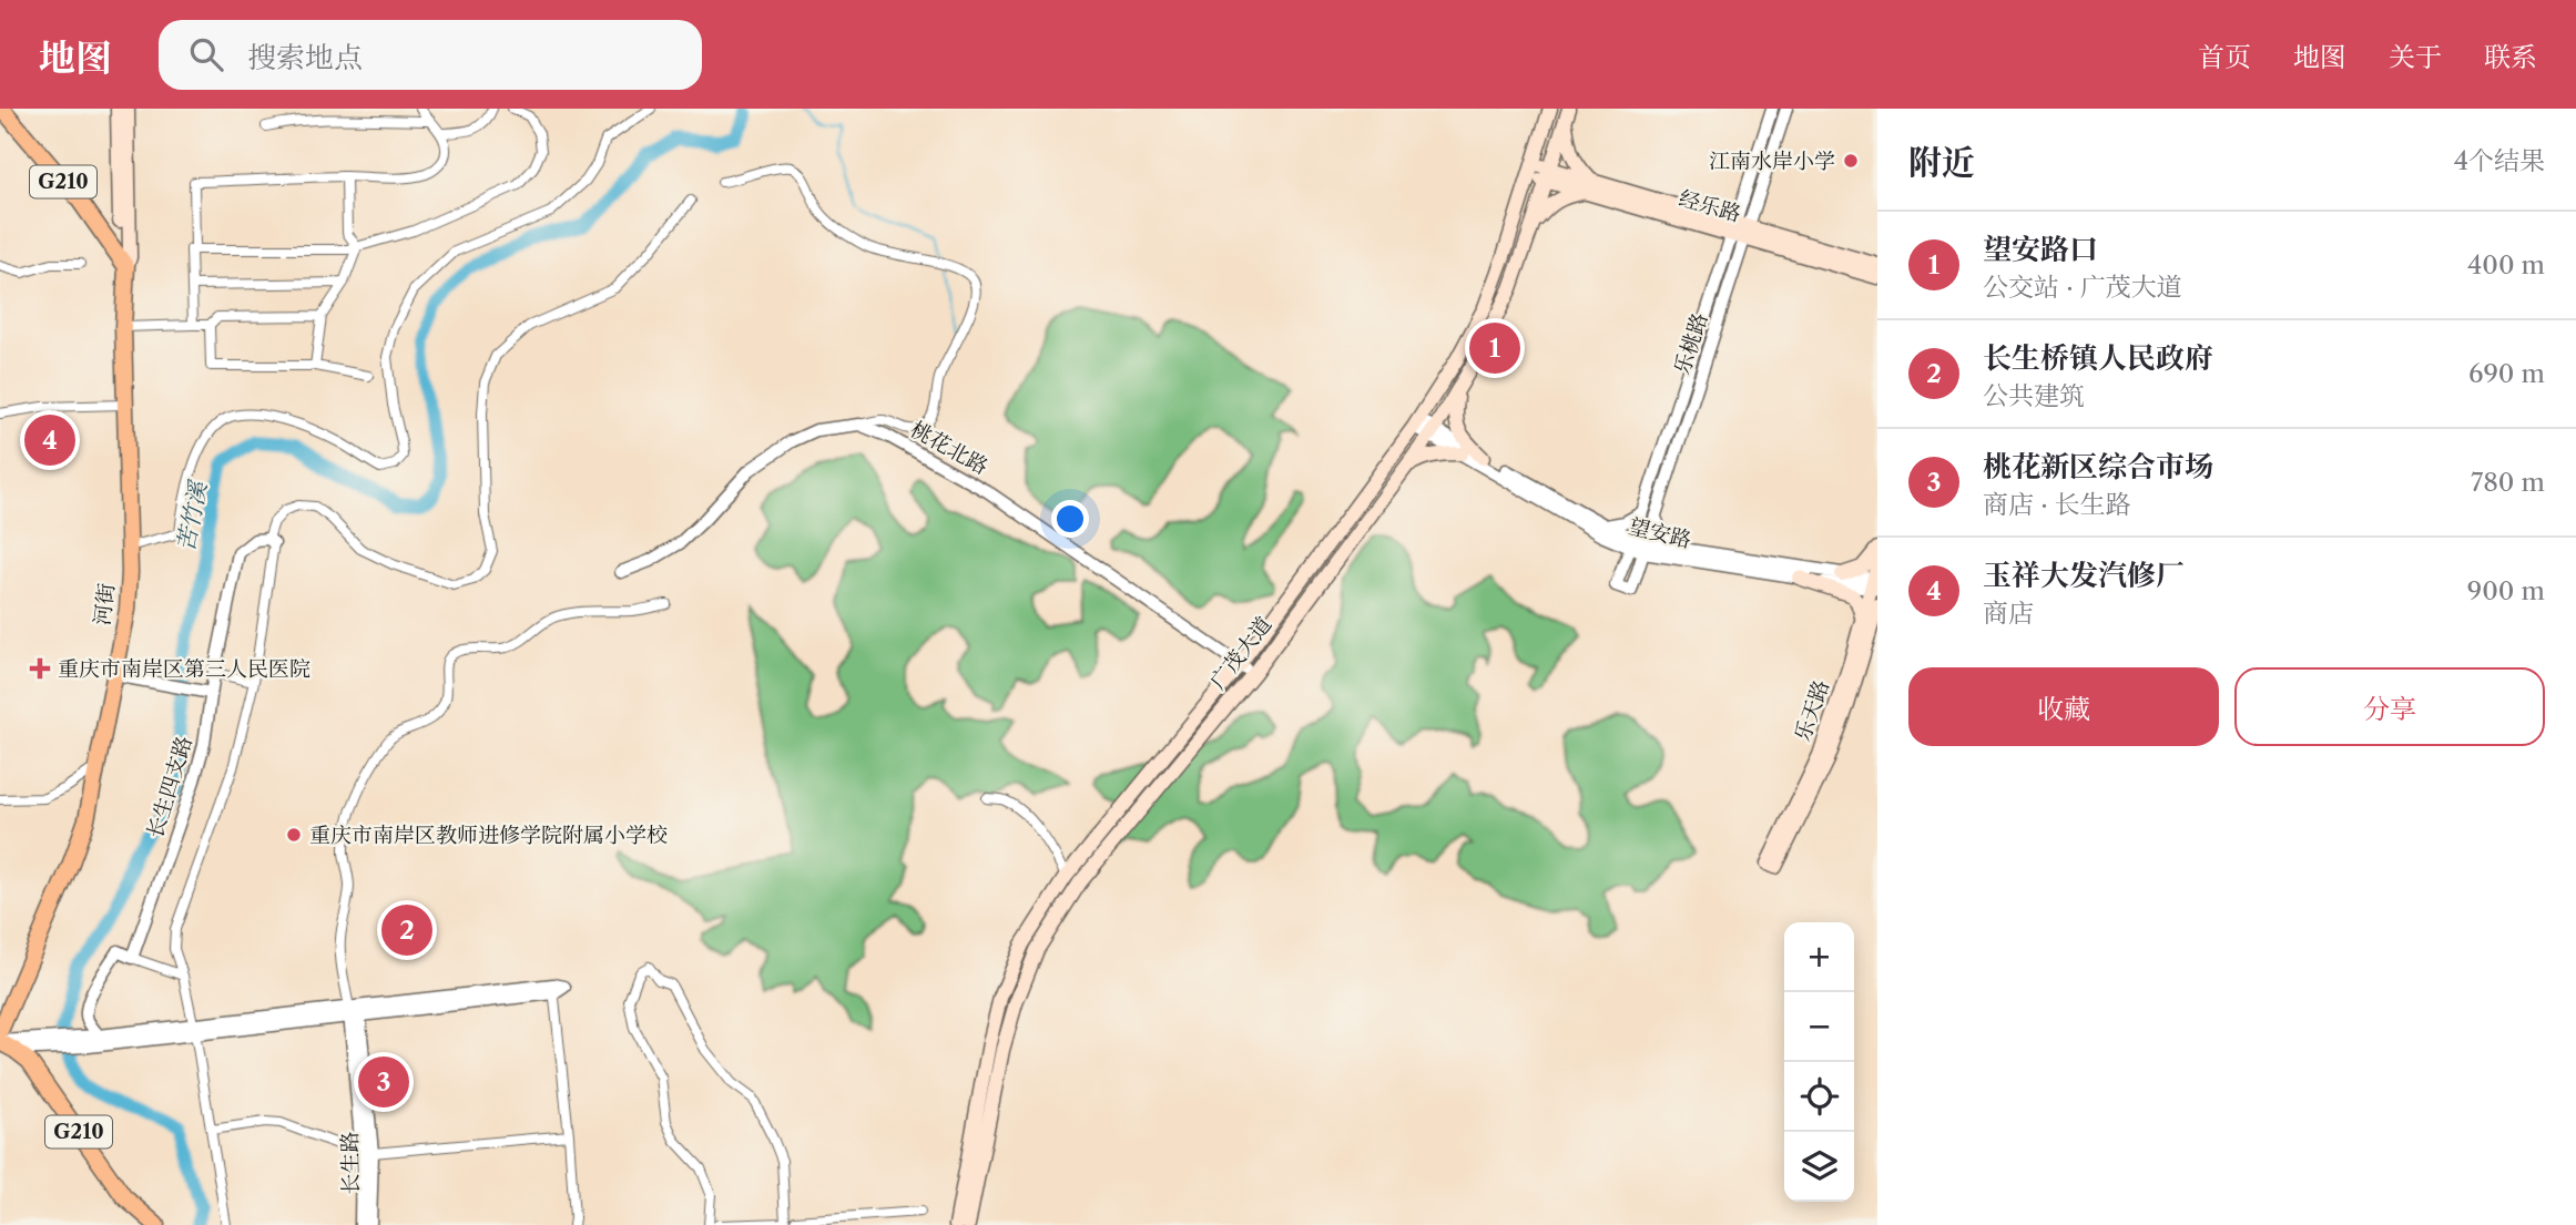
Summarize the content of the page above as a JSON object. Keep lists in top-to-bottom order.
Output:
{
  "streets": {
    "highway": ["G210", "河街"],
    "main road": ["经乐路", "广茂大道", "乐天路"],
    "street": [
      "乐桃路",
      "桃花北路",
      "望安路",
      "长生四支路",
      "长生路"
    ]
  },
  "crossings": [
    ["G210", "河街"],
    ["经乐路", "乐桃路"],
    ["经乐路", "广茂大道"],
    ["乐桃路", "望安路"],
    ["桃花北路", "广茂大道"],
    ["望安路", "广茂大道"],
    ["望安路", "乐天路"]
  ],
  "water": ["苦竹溪"],
  "places": {
    "other": ["江南水岸小学", "重庆市南岸区教师进修学院附属小学校"],
    "health": ["重庆市南岸区第三人民医院"]
  },
  "page": {
    "header": "地图",
    "search": "搜索地点",
    "nav": [
      "首页",
      "地图",
      "关于",
      "联系"
    ],
    "heading": ["附近", "4个结果"],
    "list": [
      {
        "mark": "1",
        "name": "望安路口",
        "note": "公交站 · 广茂大道",
        "value": "400 m"
      },
      {
        "mark": "2",
        "name": "长生桥镇人民政府",
        "note": "公共建筑",
        "value": "690 m"
      },
      {
        "mark": "3",
        "name": "桃花新区综合市场",
        "note": "商店 · 长生路",
        "value": "780 m"
      },
      {
        "mark": "4",
        "name": "玉祥大发汽修厂",
        "note": "商店",
        "value": "900 m"
      }
    ],
    "pins": [
      "1",
      "4",
      "2",
      "3"
    ],
    "buttons": ["收藏", "分享"],
    "map_buttons": ["+", "−"]
  }
}
